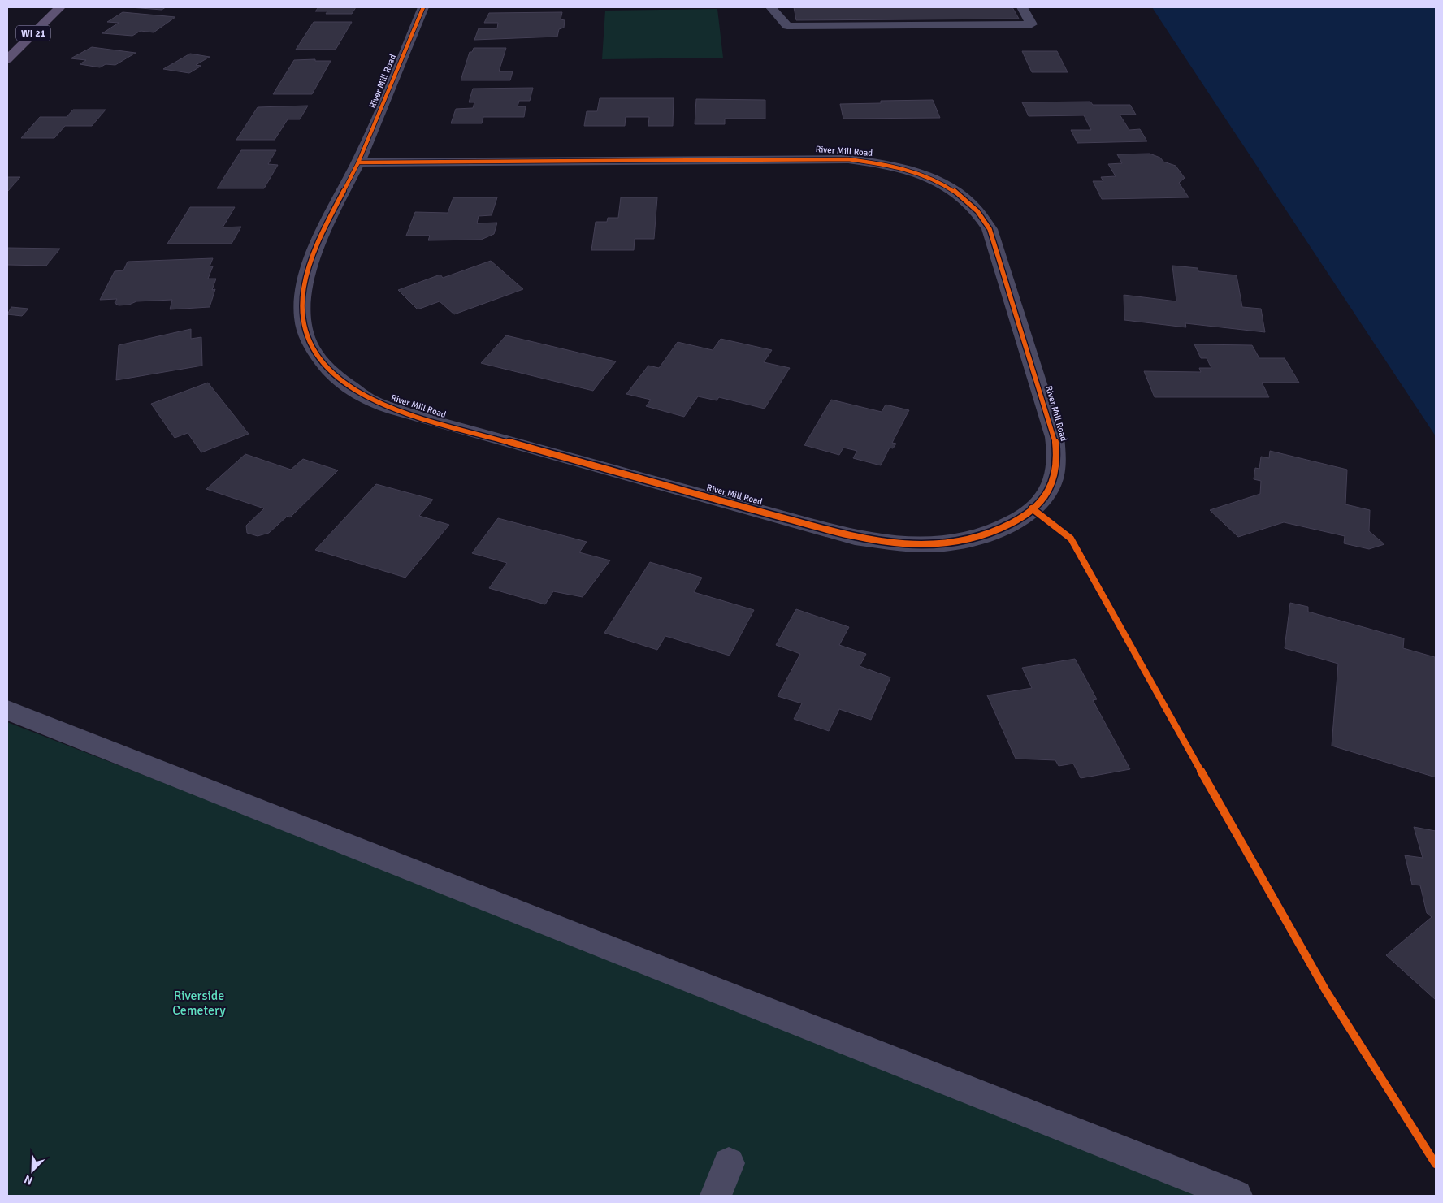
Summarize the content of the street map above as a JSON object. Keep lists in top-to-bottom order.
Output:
{
  "streets": {
    "main road": ["WI 21"],
    "street": ["River Mill Road"]
  },
  "parks": ["Riverside Cemetery"],
  "north": "bottom left"
}
